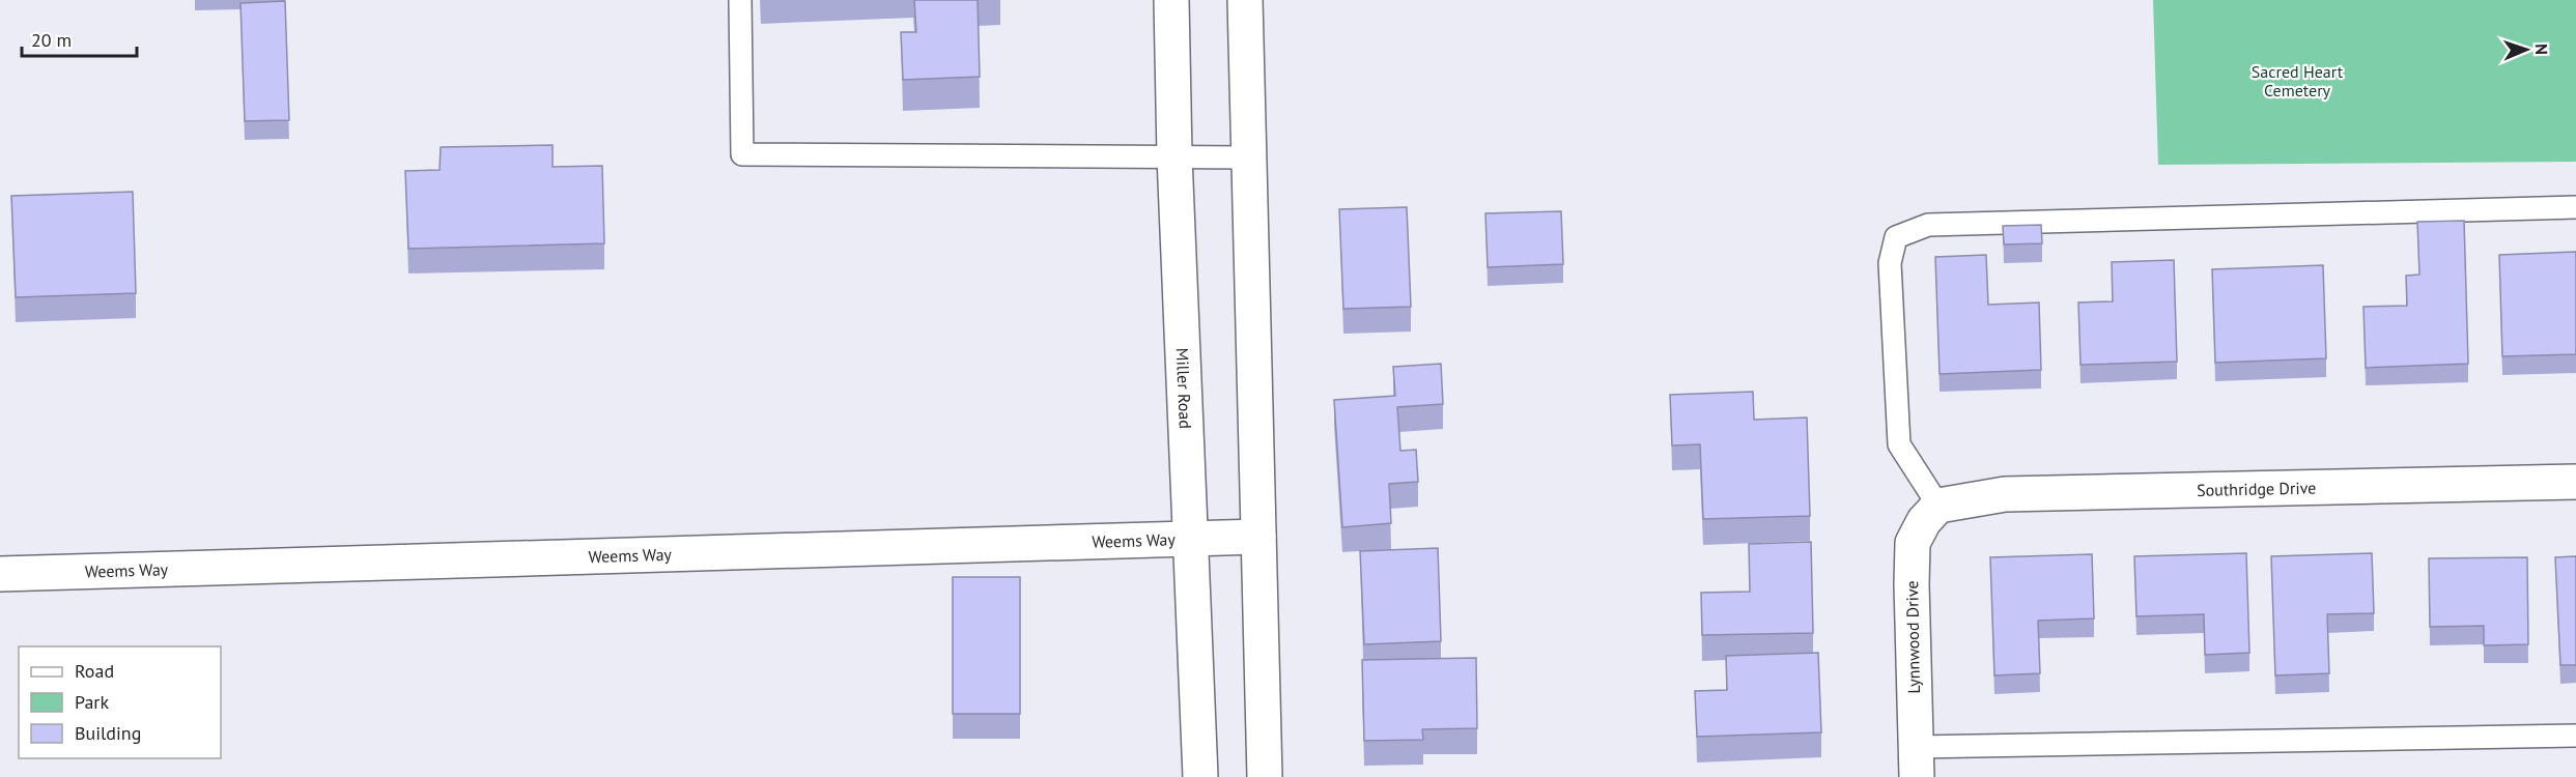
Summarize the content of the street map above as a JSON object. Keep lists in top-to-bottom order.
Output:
{
  "streets": {
    "street": [
      "Miller Road",
      "Southridge Drive",
      "Weems Way",
      "Lynnwood Drive"
    ]
  },
  "crossings": [
    ["Miller Road", "Weems Way"],
    ["Southridge Drive", "Lynnwood Drive"]
  ],
  "parks": ["Sacred Heart Cemetery"],
  "legend": ["Road", "Park", "Building"],
  "scale_bar": "20 m",
  "north": "right"
}
